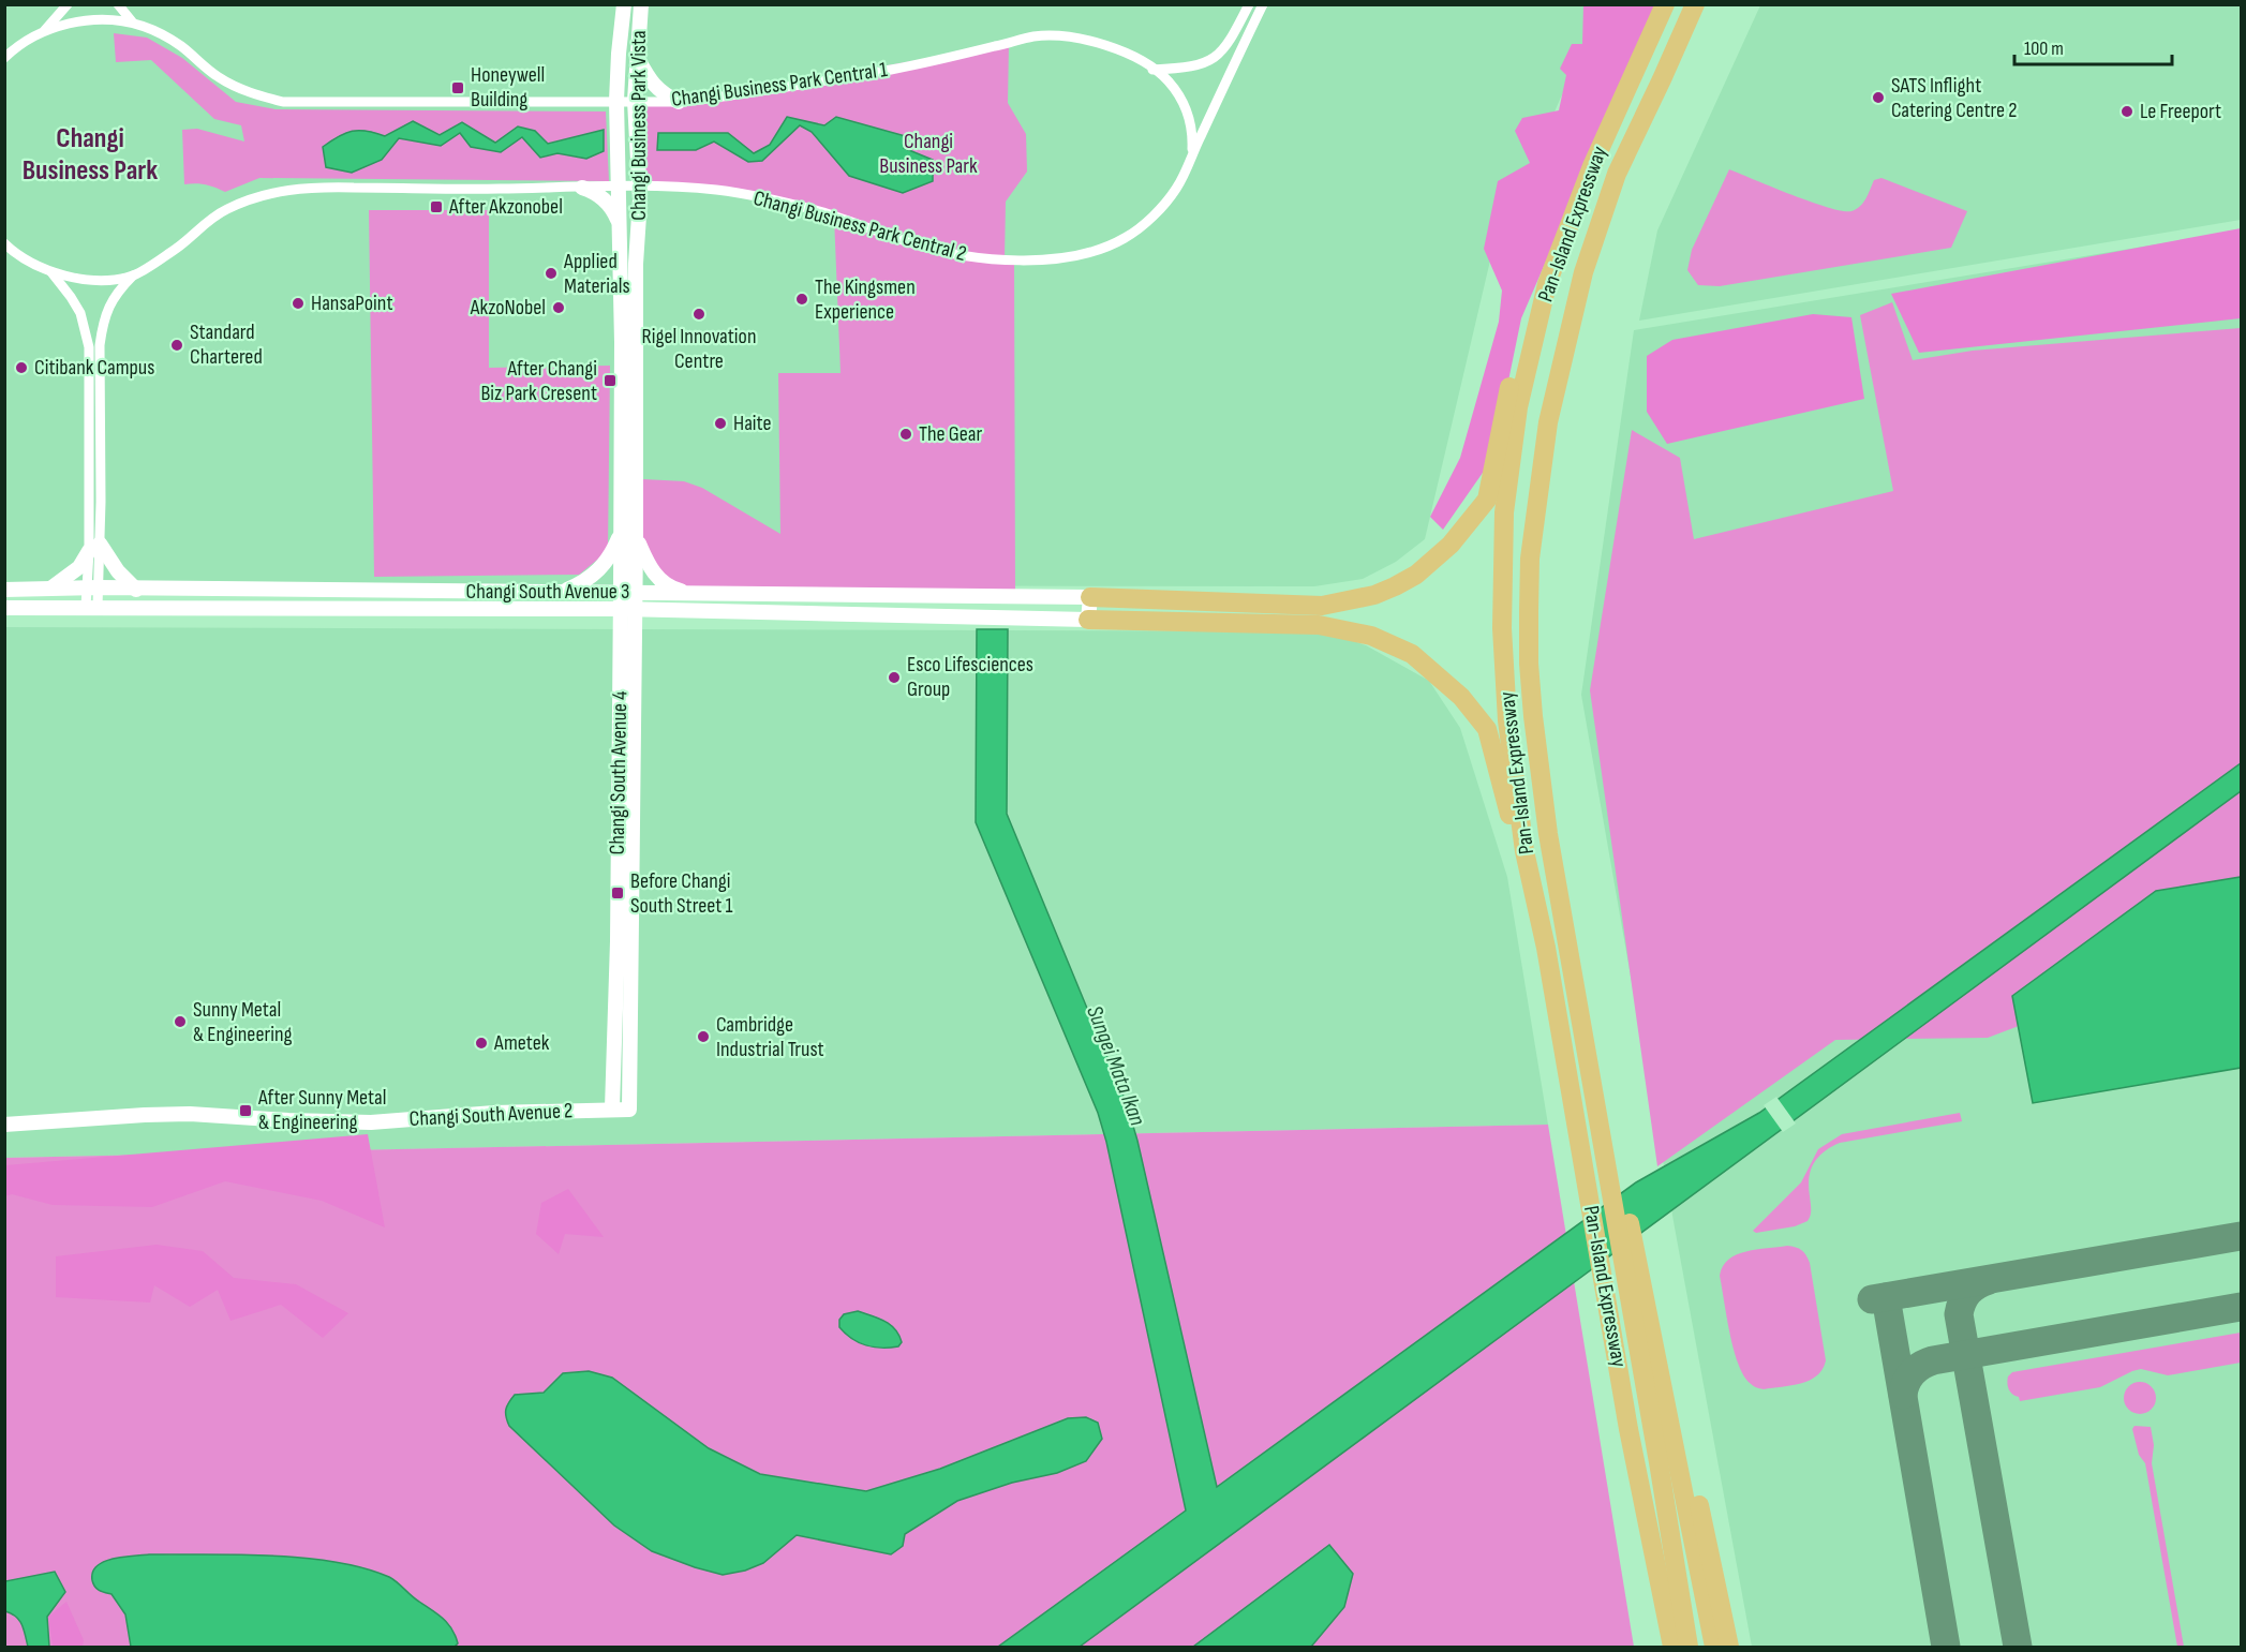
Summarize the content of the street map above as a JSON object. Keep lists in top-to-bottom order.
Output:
{
  "streets": {
    "highway": ["Pan-Island Expressway"],
    "street": [
      "Changi Business Park Central 1",
      "Changi Business Park Vista",
      "Changi Business Park Central 2",
      "Changi South Avenue 3",
      "Changi South Avenue 4",
      "Changi South Avenue 2"
    ]
  },
  "crossings": [
    ["Changi Business Park Central 1", "Changi Business Park Vista"],
    ["Changi Business Park Central 1", "Changi Business Park Central 2"],
    ["Changi Business Park Vista", "Changi Business Park Central 2"],
    ["Changi Business Park Vista", "Changi South Avenue 3"],
    ["Changi Business Park Vista", "Changi South Avenue 4"],
    ["Changi South Avenue 3", "Changi South Avenue 4"],
    ["Changi South Avenue 4", "Changi South Avenue 2"]
  ],
  "districts": ["Changi Business Park"],
  "water": ["Sungei Mata Ikan"],
  "parks": ["Changi Business Park"],
  "places": {
    "transit": [
      "Honeywell Building",
      "After Akzonobel",
      "After Changi Biz Park Cresent",
      "Before Changi South Street 1",
      "After Sunny Metal & Engineering"
    ],
    "other": [
      "SATS Inflight Catering Centre 2",
      "Le Freeport",
      "Applied Materials",
      "The Kingsmen Experience",
      "HansaPoint",
      "AkzoNobel",
      "Rigel Innovation Centre",
      "Standard Chartered",
      "Citibank Campus",
      "Haite",
      "The Gear",
      "Esco Lifesciences Group",
      "Sunny Metal & Engineering",
      "Cambridge Industrial Trust",
      "Ametek"
    ]
  },
  "scale_bar": "100 m"
}
